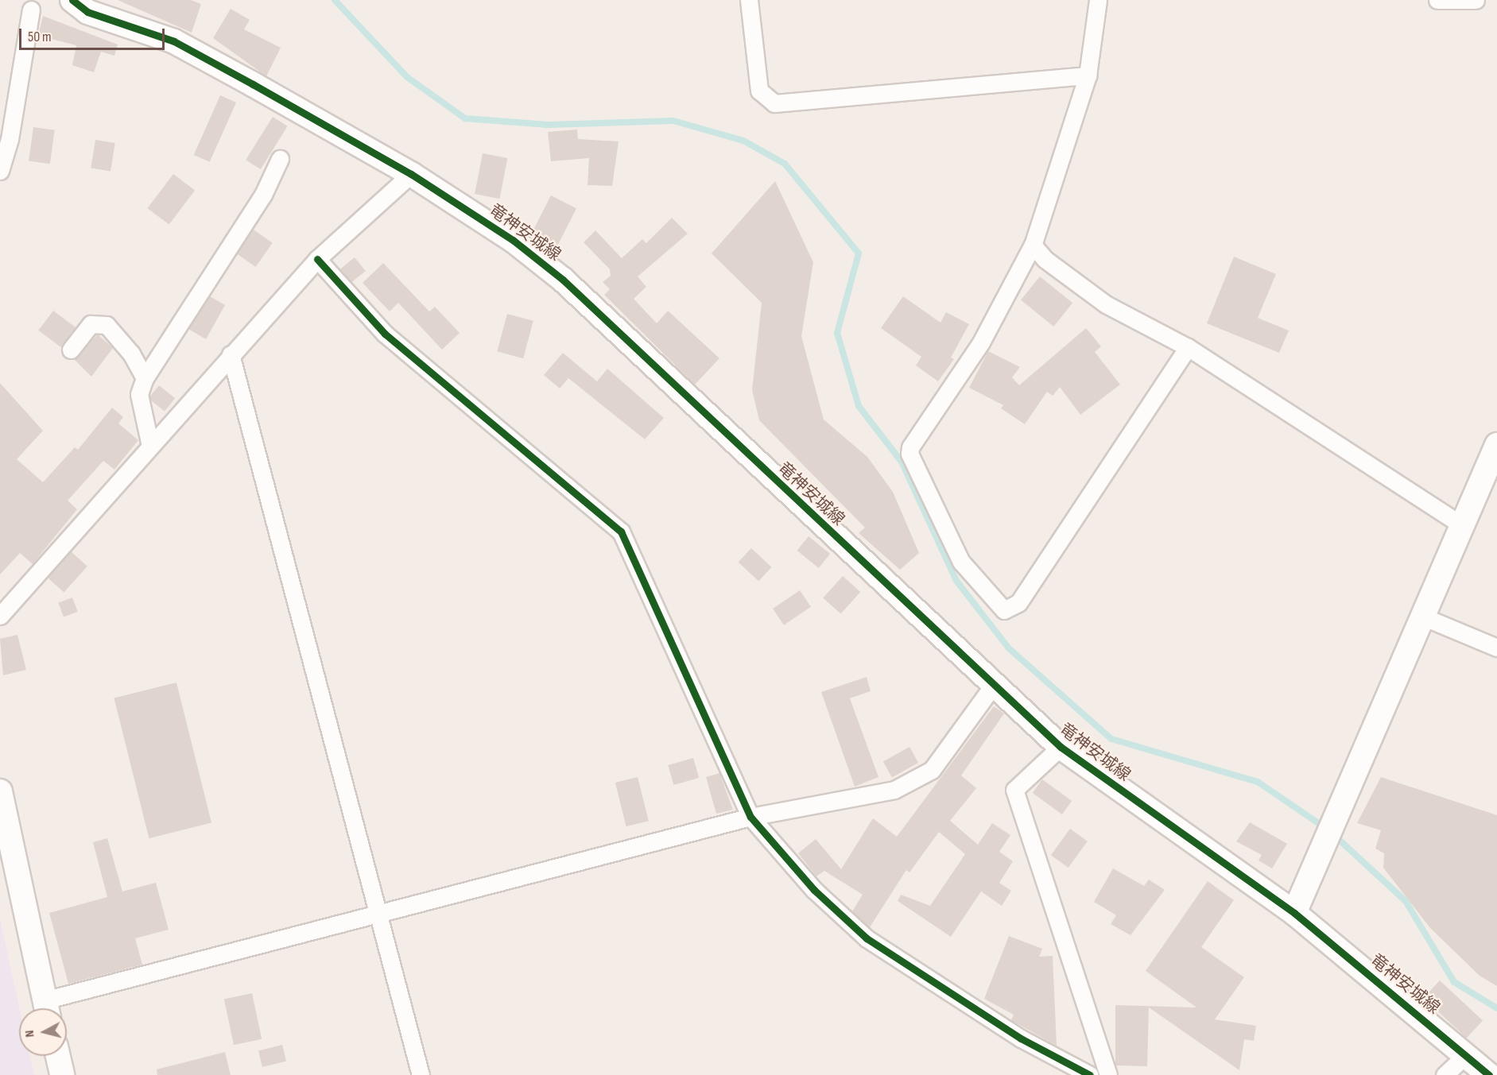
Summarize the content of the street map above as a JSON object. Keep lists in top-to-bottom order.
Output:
{
  "streets": {
    "street": ["竜神安城線"]
  },
  "scale_bar": "50 m",
  "north": "left"
}
